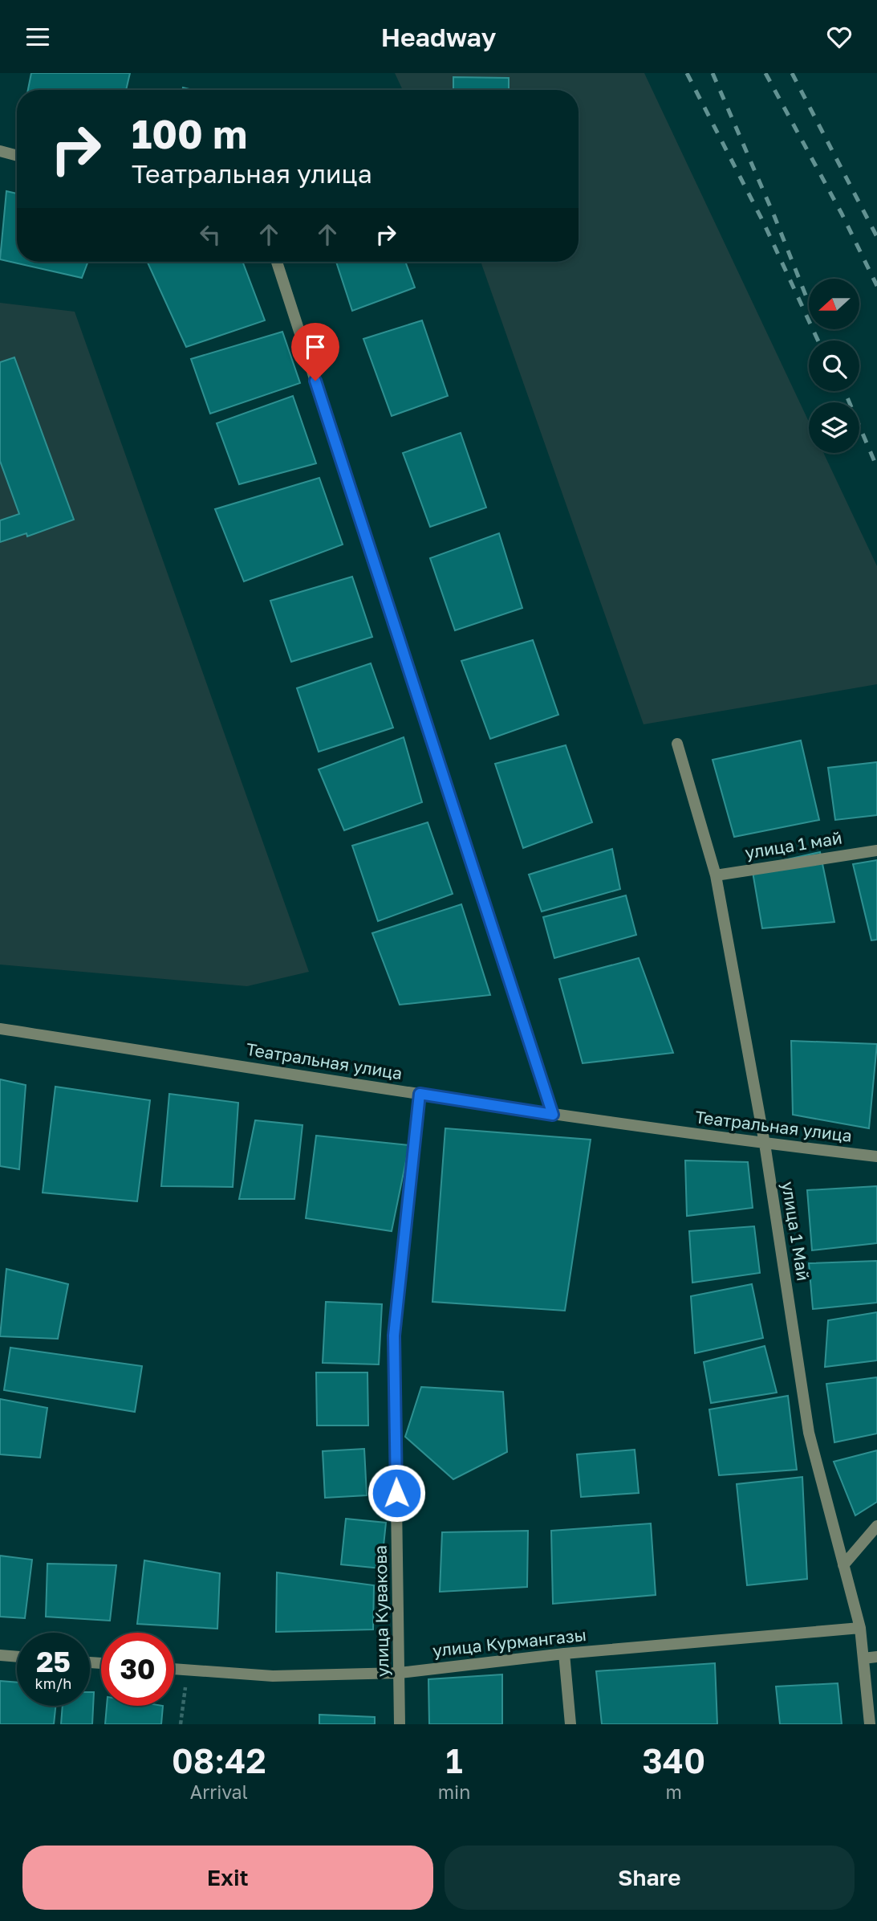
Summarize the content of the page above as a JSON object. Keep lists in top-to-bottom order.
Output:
{
  "streets": {
    "street": [
      "улица 1 май",
      "Театральная улица",
      "улица 1 Май",
      "улица Кувакова",
      "улица Курмангазы"
    ]
  },
  "crossings": [
    ["улица 1 май", "улица 1 Май"],
    ["Театральная улица", "улица 1 Май"],
    ["Театральная улица", "улица Кувакова"],
    ["улица 1 Май", "улица Курмангазы"],
    ["улица Кувакова", "улица Курмангазы"]
  ],
  "north": "left",
  "page": {
    "header": "Headway",
    "turn": ["100 m", "Театральная улица"],
    "speed": "25 km/h",
    "limit": "30",
    "eta": [
      "08:42",
      "Arrival",
      "1",
      "min",
      "340",
      "m"
    ],
    "buttons": ["Exit", "Share"]
  }
}
